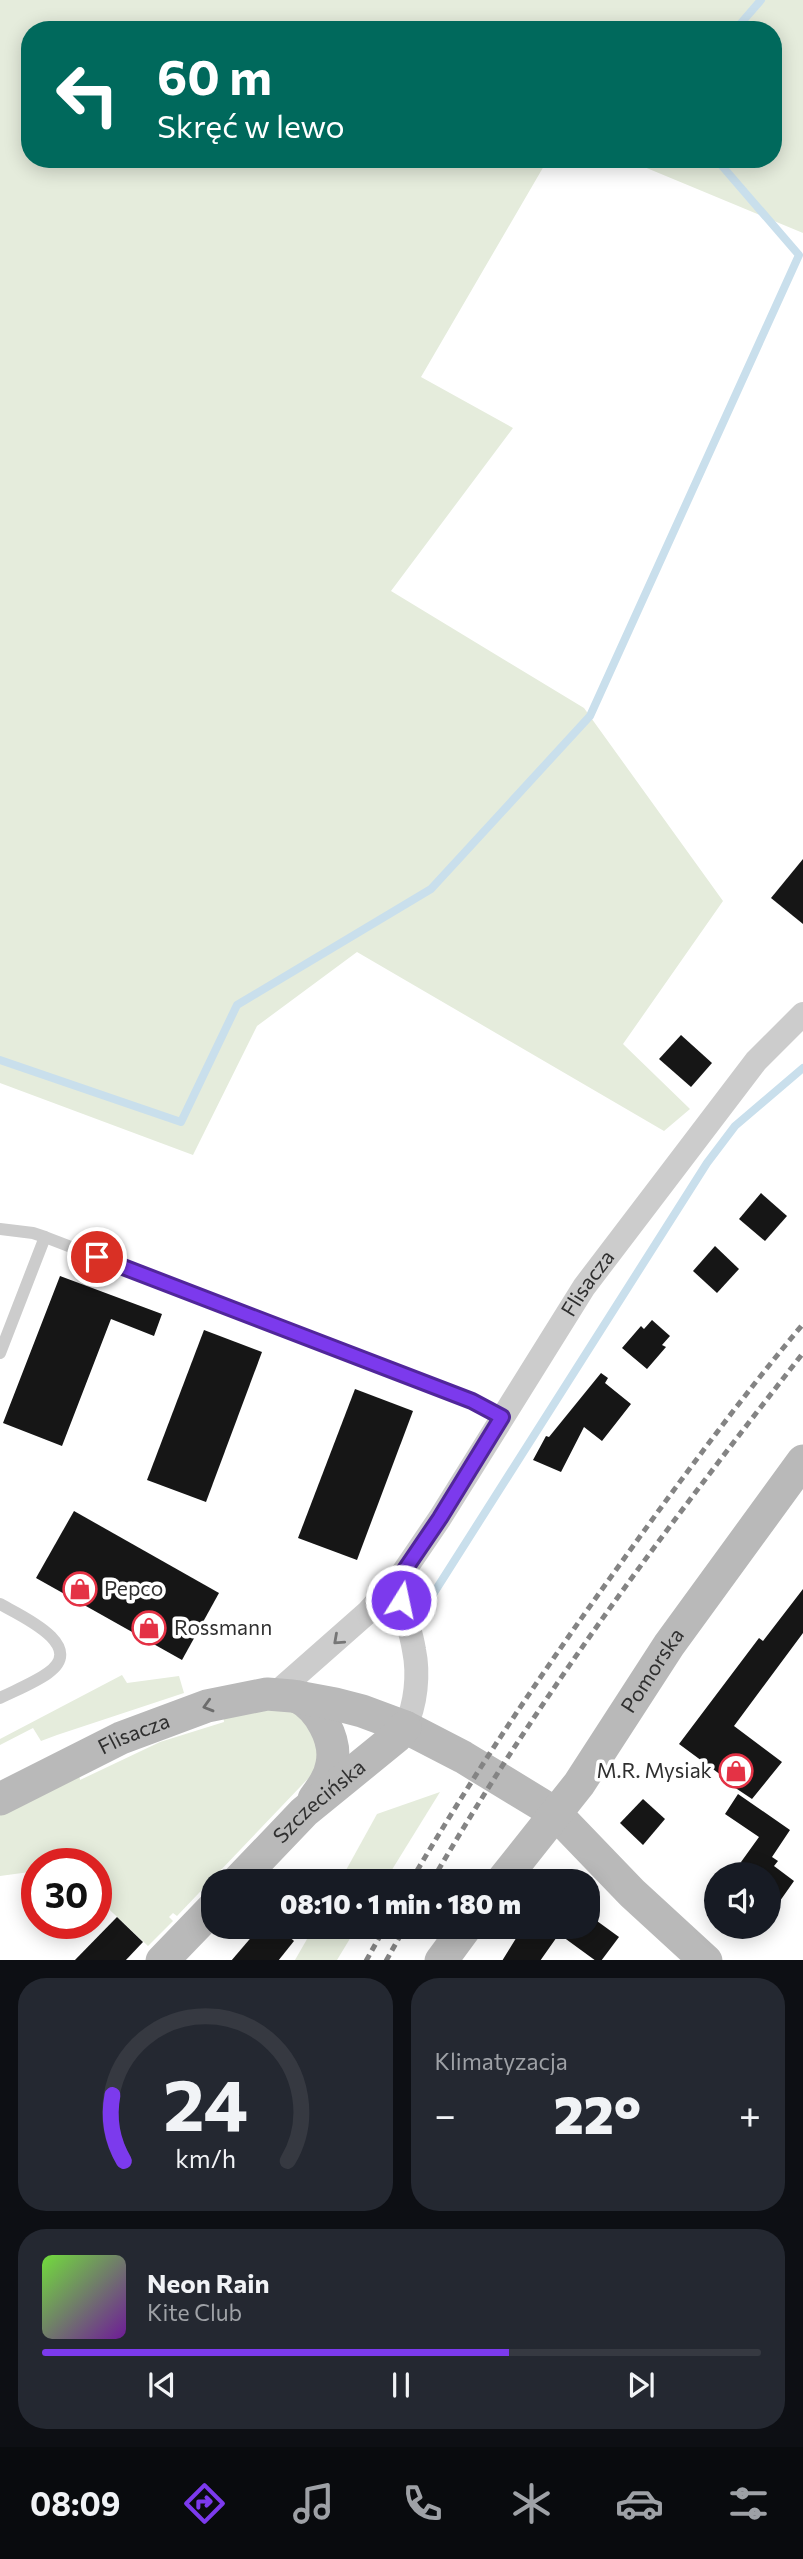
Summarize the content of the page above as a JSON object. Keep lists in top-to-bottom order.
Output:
{
  "streets": {
    "street": ["Flisacza", "Pomorska", "Szczecińska"]
  },
  "crossings": [
    ["Flisacza", "Pomorska"],
    ["Flisacza", "Szczecińska"]
  ],
  "places": {
    "shop": ["Pepco", "Rossmann", "M.R. Mysiak"]
  },
  "page": {
    "turn": ["60 m", "Skręć w lewo"],
    "limit": "30",
    "trip": "08:10 · 1 min · 180 m",
    "tile": "Klimatyzacja",
    "heat": ["−", "22°", "+"],
    "song": ["Neon Rain", "Kite Club"],
    "tabs": "08:09",
    "gauge": ["24", "km/h"]
  }
}
